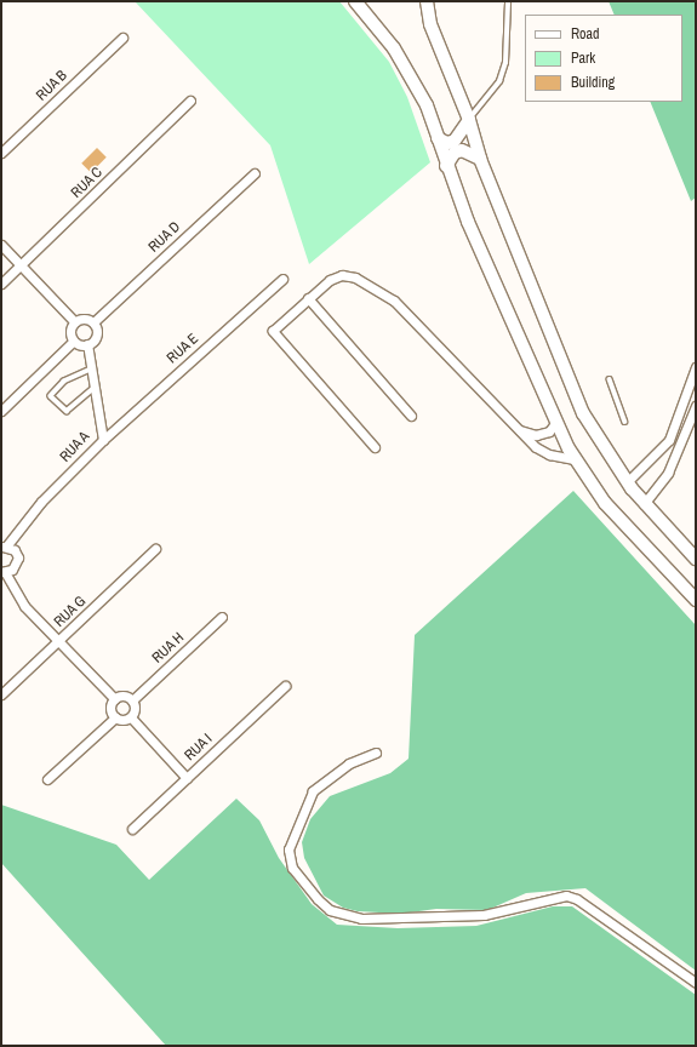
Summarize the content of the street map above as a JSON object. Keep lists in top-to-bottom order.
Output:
{
  "streets": {
    "street": [
      "RUA B",
      "RUA C",
      "RUA D",
      "RUA E",
      "RUA A",
      "RUA G",
      "RUA H",
      "RUA I"
    ]
  },
  "crossings": [
    ["RUA D", "RUA A"],
    ["RUA E", "RUA A"]
  ],
  "legend": ["Road", "Park", "Building"]
}
